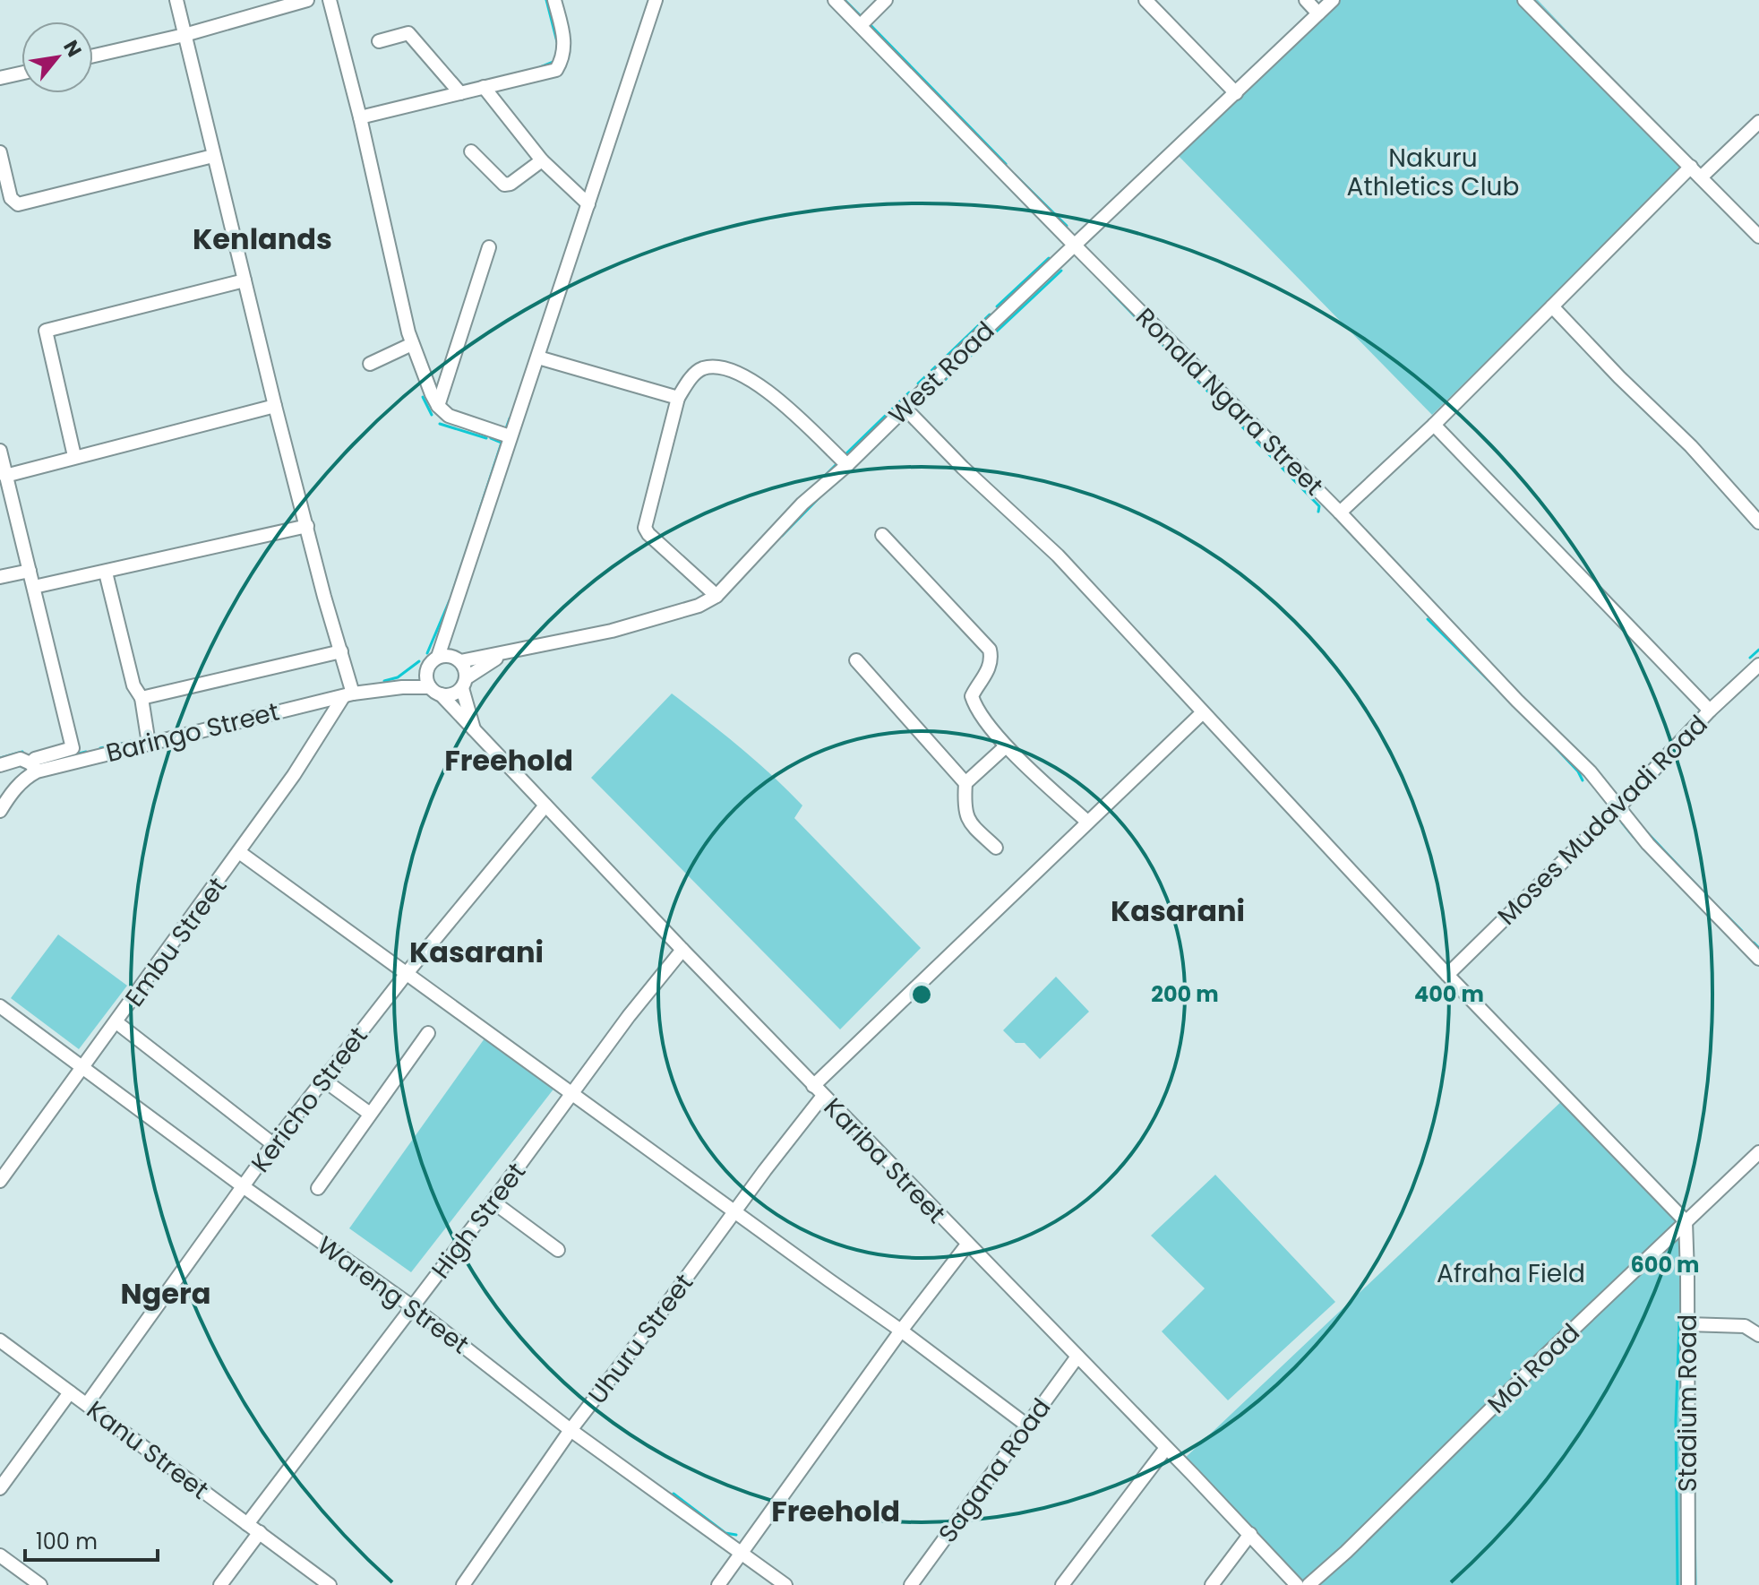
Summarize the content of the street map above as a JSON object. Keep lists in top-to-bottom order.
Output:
{
  "streets": {
    "street": [
      "West Road",
      "Ronald Ngara Street",
      "Baringo Street",
      "Moses Mudavadi Road",
      "Embu Street",
      "Kericho Street",
      "Kariba Street",
      "High Street",
      "Wareng Street",
      "Uhuru Street",
      "Moi Road",
      "Stadium Road",
      "Kanu Street",
      "Sagana Road"
    ]
  },
  "crossings": [
    ["West Road", "Ronald Ngara Street"],
    ["West Road", "Baringo Street"],
    ["West Road", "Kariba Street"],
    ["Ronald Ngara Street", "Moses Mudavadi Road"],
    ["Baringo Street", "Embu Street"],
    ["Baringo Street", "Kariba Street"],
    ["Embu Street", "Wareng Street"],
    ["Kericho Street", "Kariba Street"],
    ["Kericho Street", "Wareng Street"],
    ["Kericho Street", "Kanu Street"],
    ["Kariba Street", "High Street"],
    ["Kariba Street", "Uhuru Street"],
    ["Kariba Street", "Sagana Road"],
    ["High Street", "Wareng Street"],
    ["High Street", "Kanu Street"],
    ["Wareng Street", "Uhuru Street"],
    ["Moi Road", "Stadium Road"]
  ],
  "districts": [
    "Kenlands",
    "Freehold",
    "Kasarani",
    "Kasarani",
    "Ngera",
    "Freehold"
  ],
  "parks": ["Nakuru Athletics Club", "Afraha Field"],
  "scale_bar": "100 m",
  "north": "top right",
  "rings": ["200 m", "400 m", "600 m"]
}
